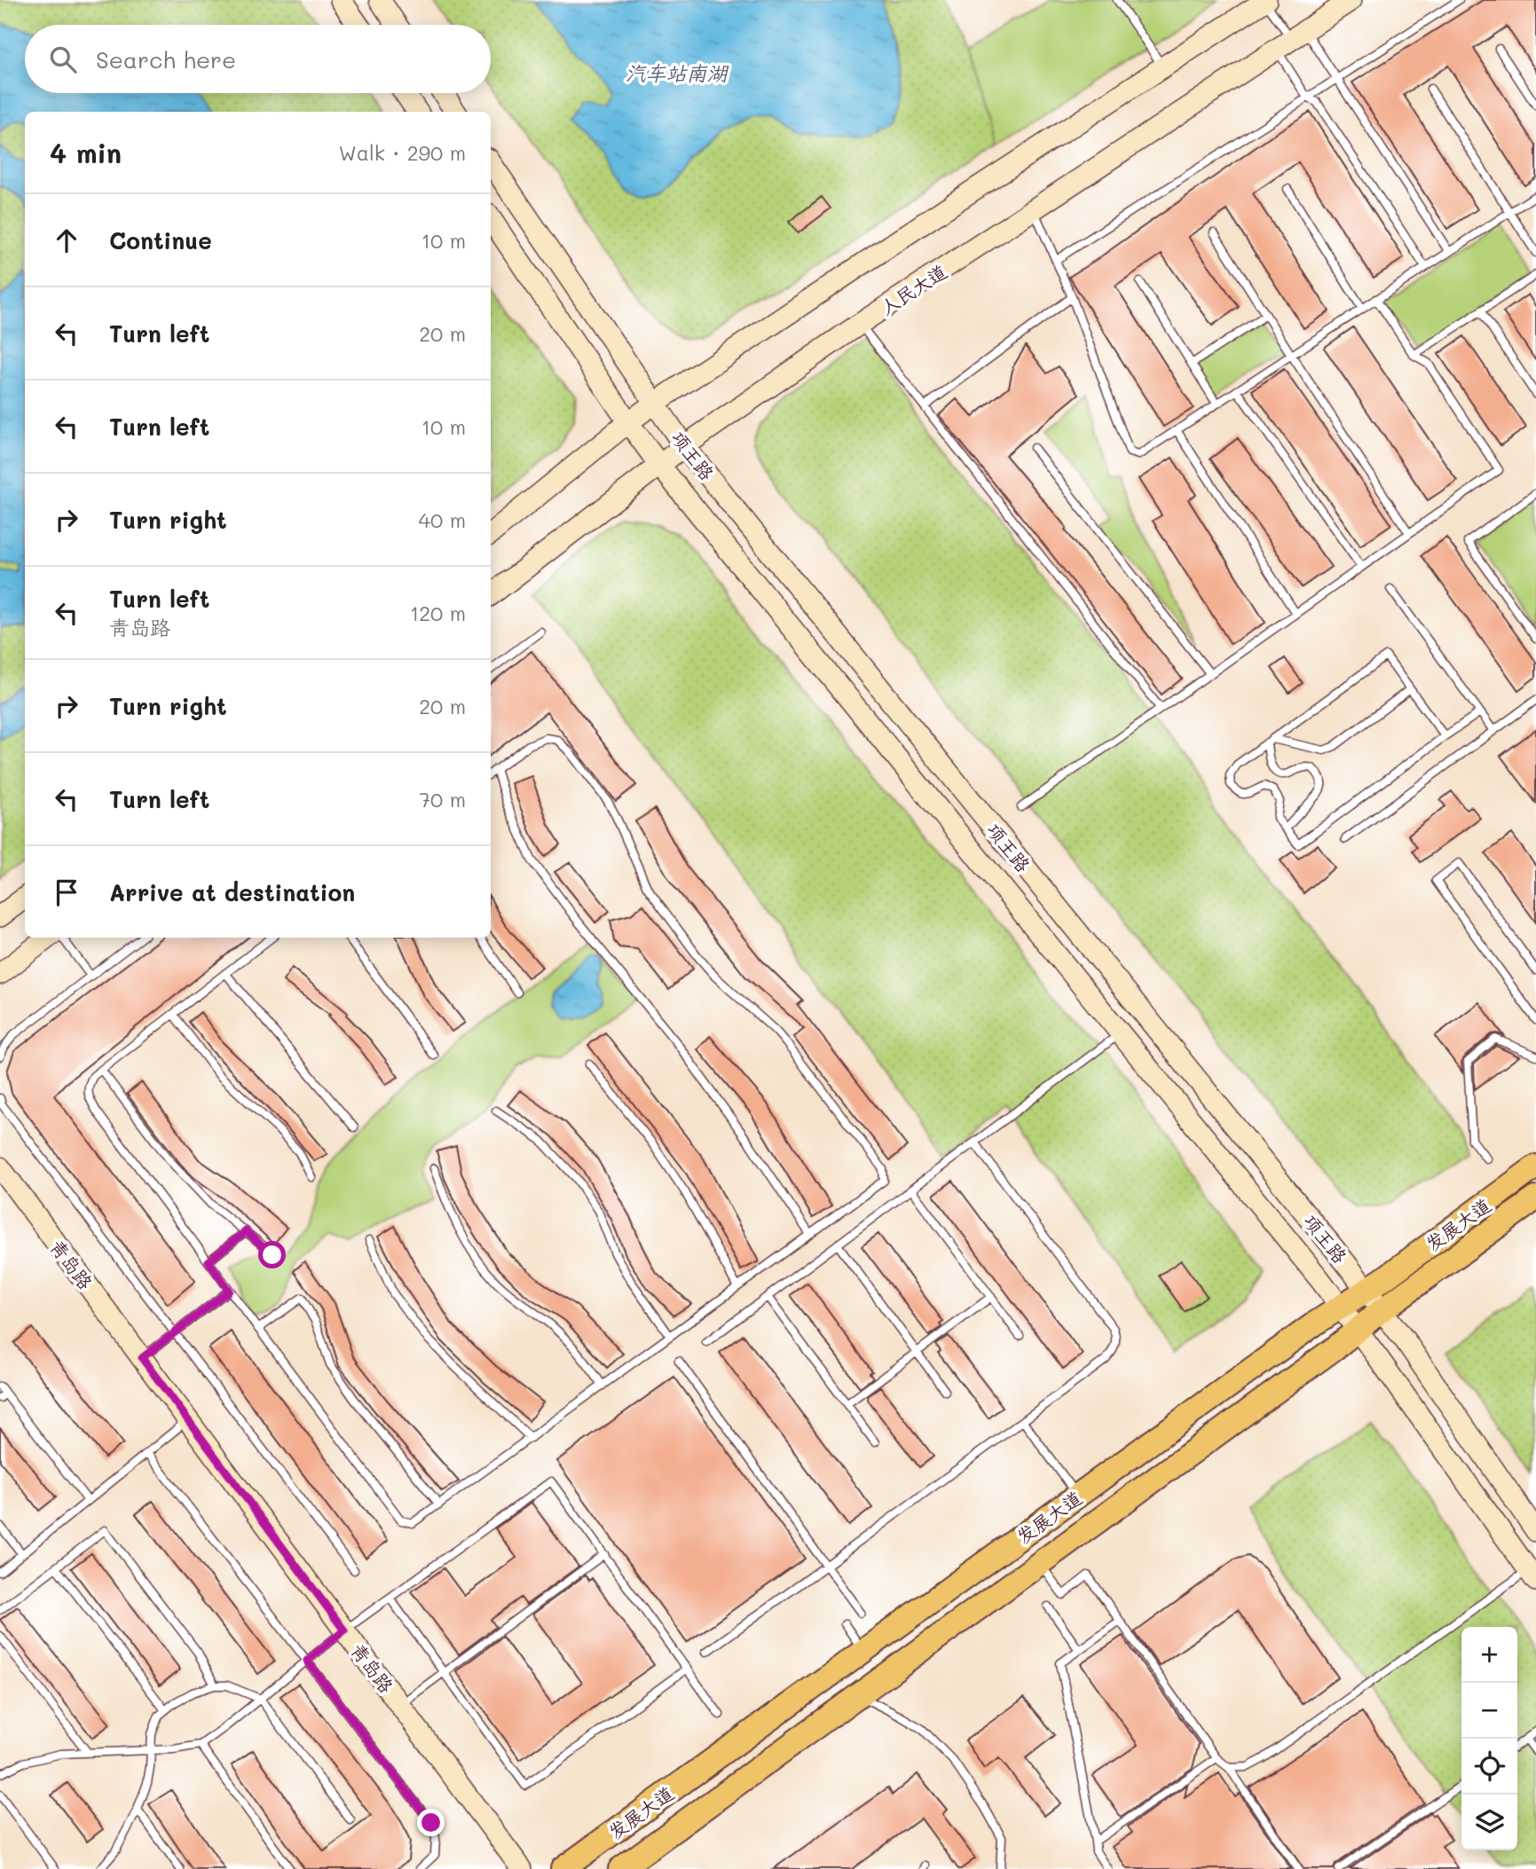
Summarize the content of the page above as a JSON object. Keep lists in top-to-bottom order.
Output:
{
  "streets": {
    "main road": [
      "人民大道",
      "项王路",
      "发展大道",
      "青岛路"
    ]
  },
  "crossings": [
    ["人民大道", "项王路"],
    ["项王路", "发展大道"]
  ],
  "water": ["汽车站南湖"],
  "page": {
    "search": "Search here",
    "heading": ["4 min", "Walk · 290 m"],
    "list": [
      ["Continue", "10 m"],
      ["Turn left", "20 m"],
      ["Turn left", "10 m"],
      ["Turn right", "40 m"],
      ["Turn left", "青岛路", "120 m"],
      ["Turn right", "20 m"],
      ["Turn left", "70 m"],
      "Arrive at destination"
    ],
    "map_buttons": ["+", "−"]
  }
}
